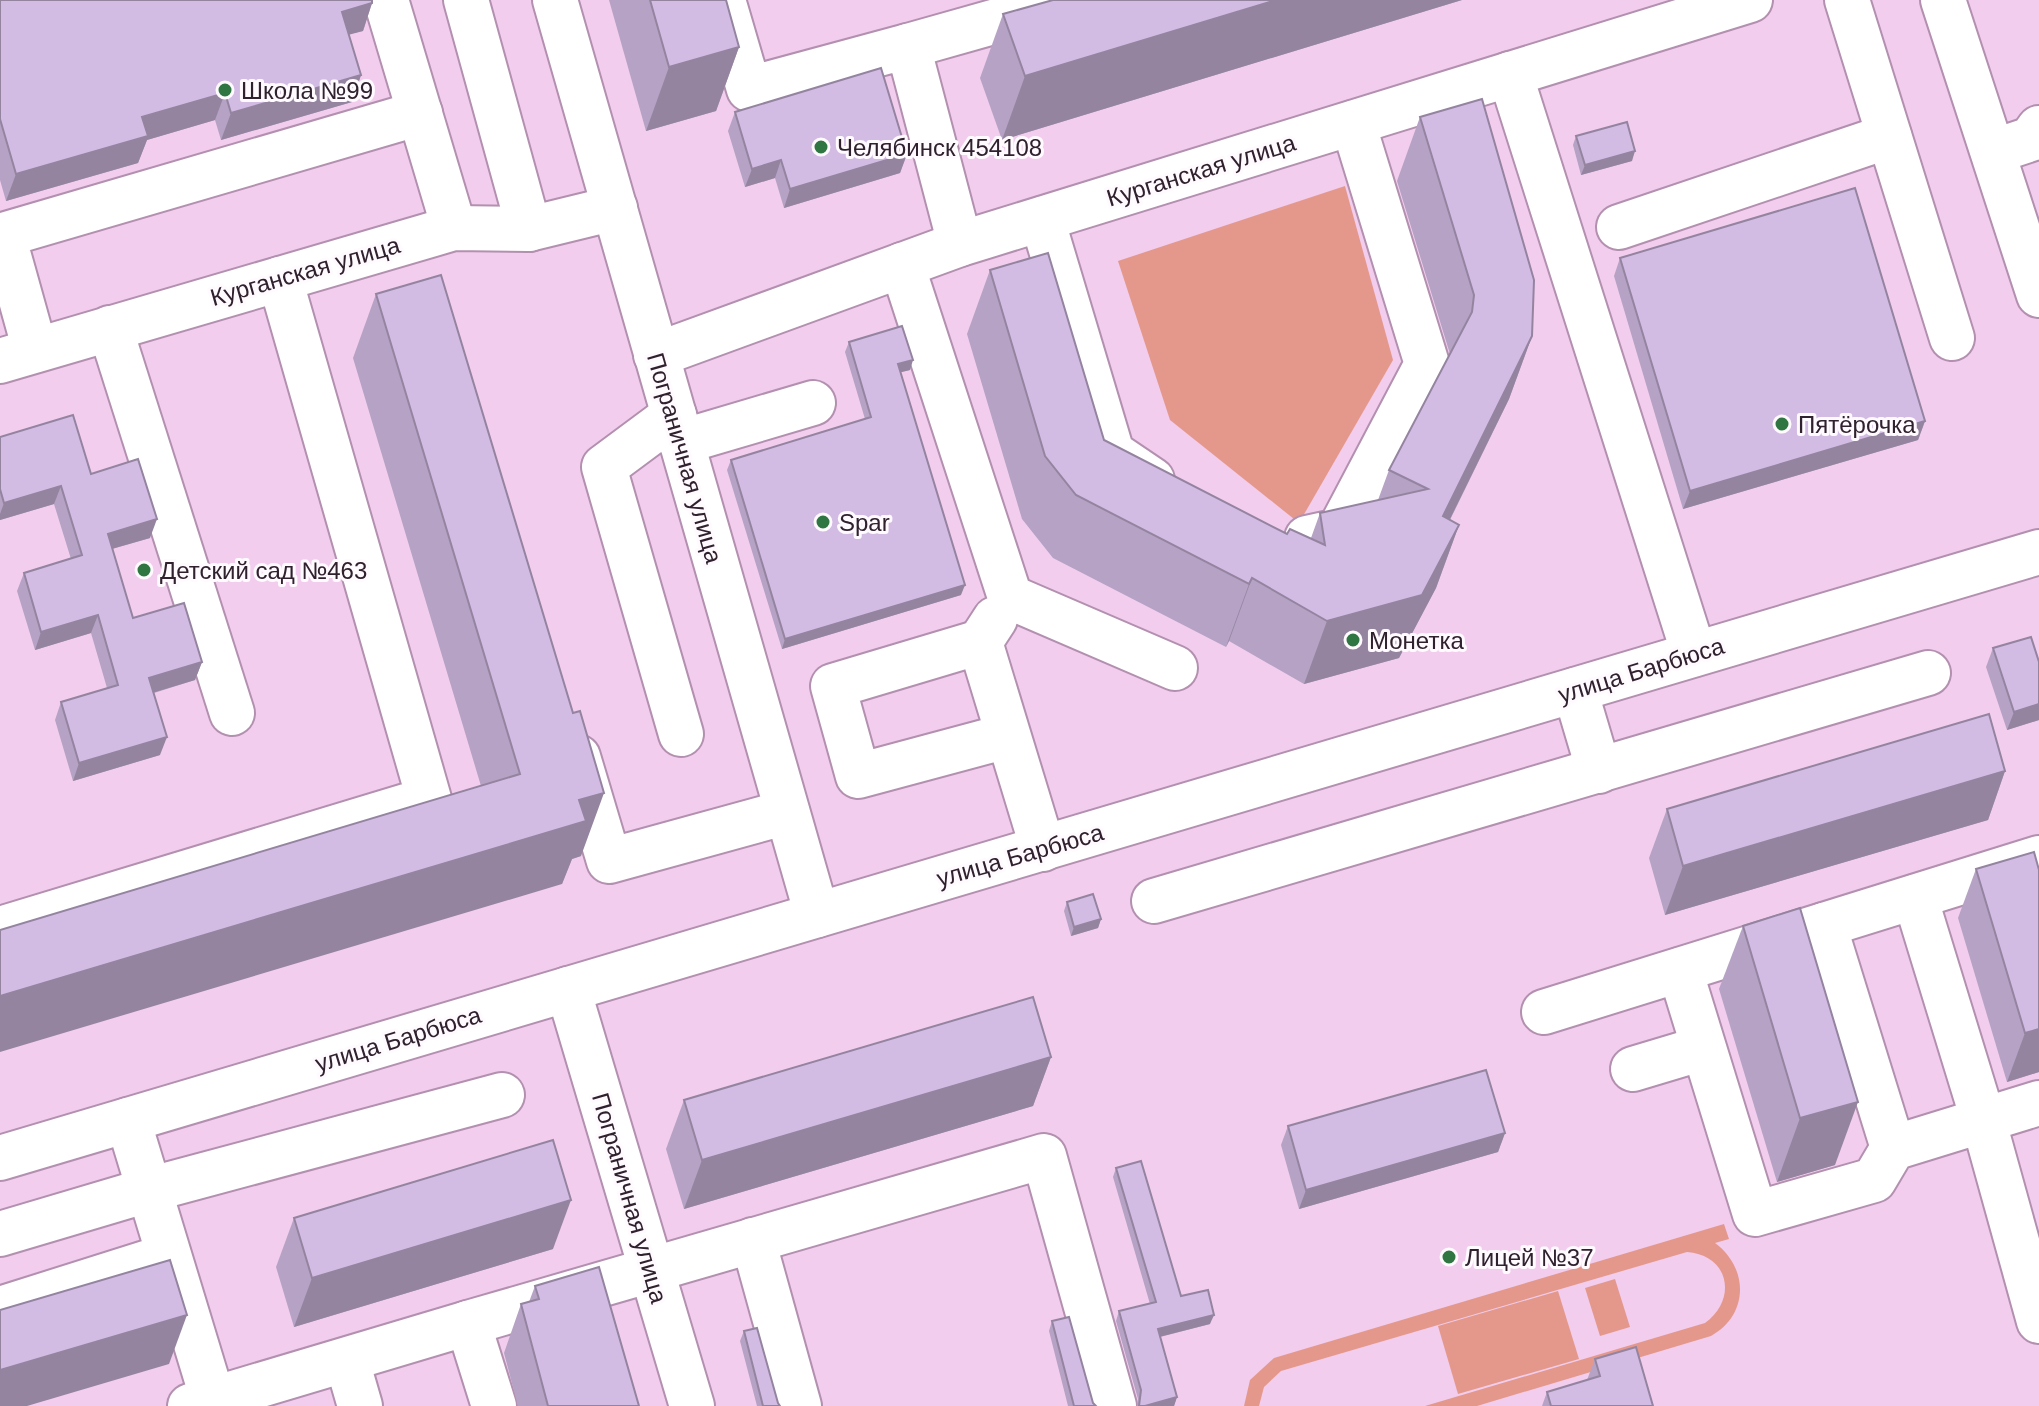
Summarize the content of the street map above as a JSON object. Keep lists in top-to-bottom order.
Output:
{
  "streets": {
    "street": ["Курганская улица", "Пограничная улица", "улица Барбюса"]
  },
  "crossings": [
    ["Курганская улица", "Пограничная улица"],
    ["Пограничная улица", "улица Барбюса"]
  ],
  "places": [
    "Школа №99",
    "Челябинск 454108",
    "Пятёрочка",
    "Spar",
    "Детский сад №463",
    "Монетка",
    "Лицей №37"
  ]
}
